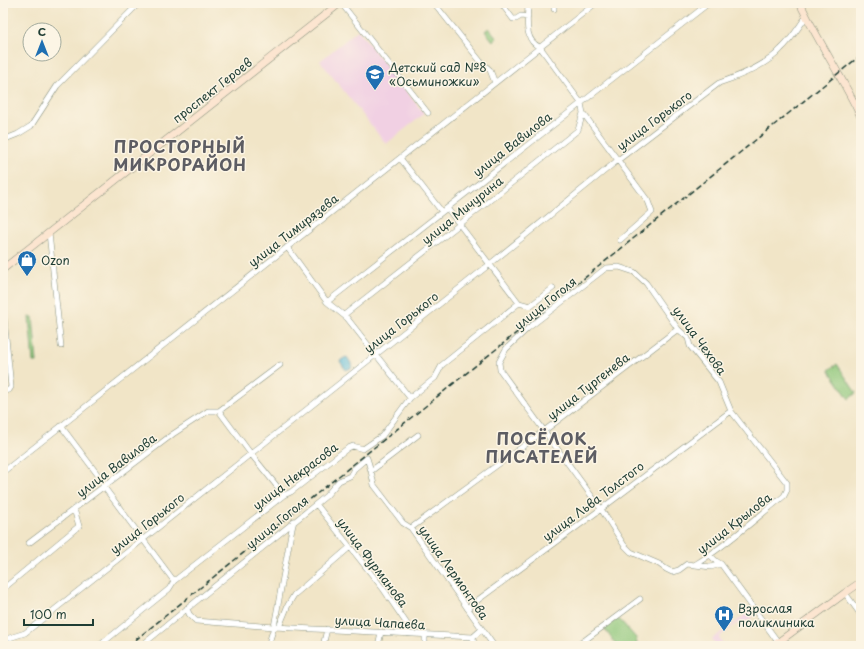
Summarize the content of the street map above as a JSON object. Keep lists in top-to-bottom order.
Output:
{
  "streets": {
    "street": [
      "проспект Героев",
      "улица Горького",
      "улица Вавилова",
      "улица Мичурина",
      "улица Тимирязева",
      "улица Гоголя",
      "улица Чехова",
      "улица Тургенева",
      "улица Некрасова",
      "улица Льва Толстого",
      "улица Крылова",
      "улица Фурманова",
      "улица Лермонтова",
      "улица Чапаева"
    ]
  },
  "crossings": [
    ["улица Гоголя", "улица Чехова"],
    ["улица Гоголя", "улица Тургенева"],
    ["улица Гоголя", "улица Фурманова"],
    ["улица Гоголя", "улица Лермонтова"],
    ["улица Гоголя", "улица Чапаева"],
    ["улица Чехова", "улица Тургенева"],
    ["улица Чехова", "улица Льва Толстого"],
    ["улица Чехова", "улица Крылова"],
    ["улица Тургенева", "улица Лермонтова"],
    ["улица Льва Толстого", "улица Лермонтова"],
    ["улица Фурманова", "улица Чапаева"]
  ],
  "districts": ["ПРОСТОРНЫЙ МИКРОРАЙОН", "ПОСЁЛОК ПИСАТЕЛЕЙ"],
  "places": {
    "school or university": ["Детский сад №8 «Осьминожки»"],
    "shop": ["Ozon"],
    "hospital": ["Взрослая поликлиника"]
  },
  "scale_bar": "100 m",
  "north": "top"
}
